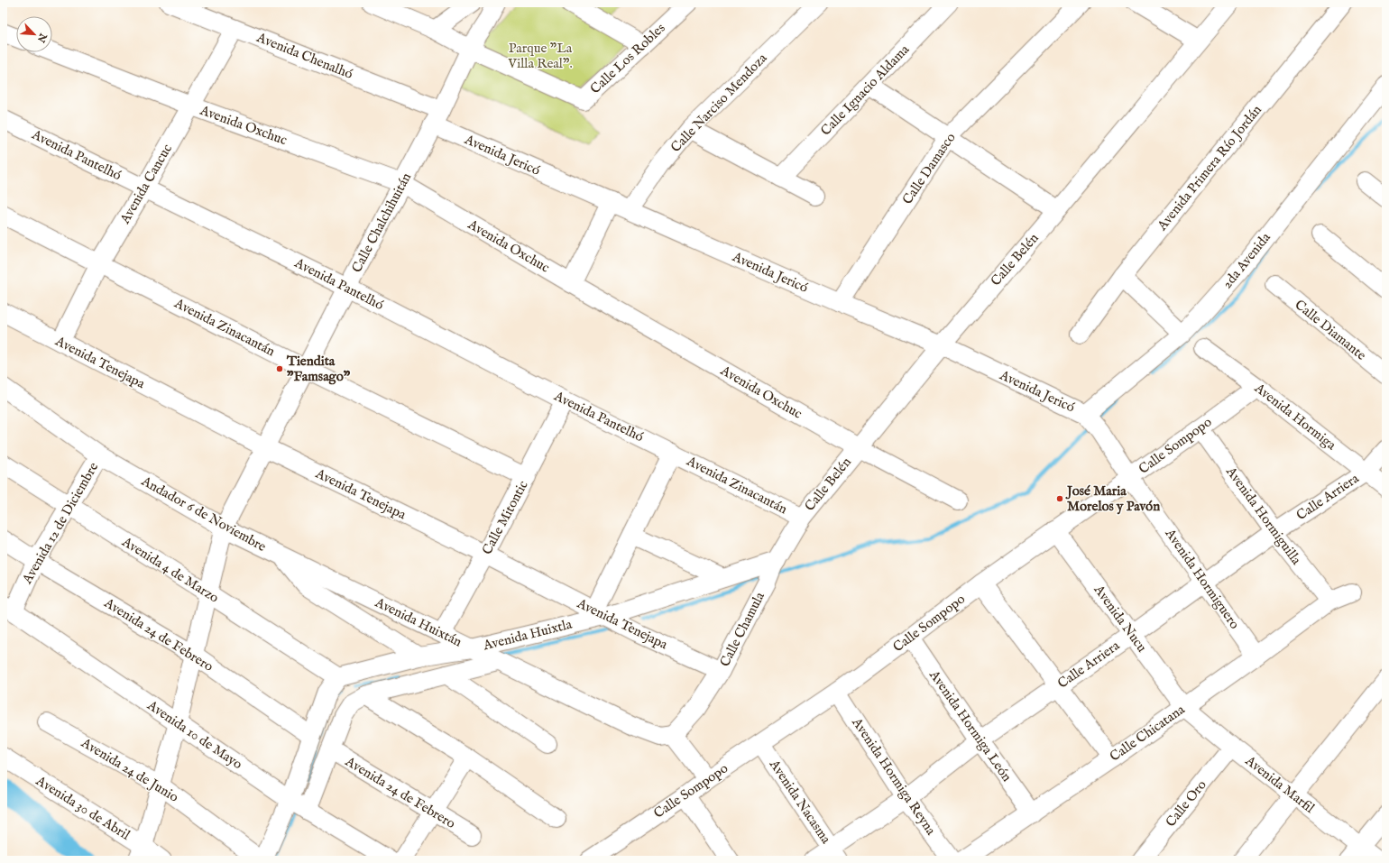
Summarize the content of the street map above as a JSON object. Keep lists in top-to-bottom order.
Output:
{
  "streets": {
    "street": [
      "Avenida Chenalhó",
      "Calle Los Robles",
      "Calle Ignacio Aldama",
      "Calle Narciso Mendoza",
      "Avenida Oxchuc",
      "Avenida Pantelhó",
      "Avenida Jericó",
      "Avenida Primera Río Jordán",
      "Calle Damasco",
      "Avenida Cancuc",
      "Calle Chalchihuitán",
      "Calle Belén",
      "2da Avenida",
      "Avenida Zinacantán",
      "Calle Diamante",
      "Avenida Tenejapa",
      "Avenida Hormiga",
      "Calle Sompopo",
      "Calle Arriera",
      "Andador 6 de Noviembre",
      "Avenida Hormiguilla",
      "Calle Mitontic",
      "Avenida 12 de Diciembre",
      "Avenida 4 de Marzo",
      "Avenida Hormiguero",
      "Avenida Nucu",
      "Avenida Huixtán",
      "Calle Chamula",
      "Avenida 24 de Febrero",
      "Avenida Huixtla",
      "Avenida Hormiga León",
      "Calle Chicatana",
      "Avenida 10 de Mayo",
      "Avenida 24 de Junio",
      "Avenida Hormiga Reyna",
      "Avenida Marfil",
      "Avenida Nacasma",
      "Calle Oro",
      "Avenida 30 de Abril"
    ]
  },
  "crossings": [
    ["Avenida Chenalhó", "Avenida Jericó"],
    ["Avenida Chenalhó", "Avenida Cancuc"],
    ["Avenida Chenalhó", "Calle Chalchihuitán"],
    ["Calle Los Robles", "Calle Chalchihuitán"],
    ["Calle Narciso Mendoza", "Avenida Jericó"],
    ["Avenida Oxchuc", "Avenida Cancuc"],
    ["Avenida Oxchuc", "Calle Chalchihuitán"],
    ["Avenida Oxchuc", "Calle Belén"],
    ["Avenida Pantelhó", "Avenida Cancuc"],
    ["Avenida Pantelhó", "Calle Chalchihuitán"],
    ["Avenida Pantelhó", "Avenida Zinacantán"],
    ["Avenida Pantelhó", "Calle Mitontic"],
    ["Avenida Jericó", "Calle Damasco"],
    ["Avenida Jericó", "Calle Chalchihuitán"],
    ["Avenida Jericó", "Calle Belén"],
    ["Avenida Jericó", "2da Avenida"],
    ["Avenida Jericó", "Avenida Hormiguero"],
    ["Avenida Cancuc", "Avenida Zinacantán"],
    ["Avenida Cancuc", "Avenida Tenejapa"],
    ["Calle Chalchihuitán", "Avenida Zinacantán"],
    ["Calle Chalchihuitán", "Avenida Tenejapa"],
    ["Calle Chalchihuitán", "Andador 6 de Noviembre"],
    ["Calle Chalchihuitán", "Avenida 4 de Marzo"],
    ["Calle Chalchihuitán", "Avenida 24 de Febrero"],
    ["Calle Chalchihuitán", "Avenida 10 de Mayo"],
    ["Calle Chalchihuitán", "Avenida 24 de Junio"],
    ["Calle Chalchihuitán", "Avenida 30 de Abril"],
    ["Calle Belén", "Avenida Zinacantán"],
    ["Calle Belén", "Calle Chamula"],
    ["Avenida Zinacantán", "Calle Mitontic"],
    ["Avenida Zinacantán", "Calle Chamula"],
    ["Avenida Tenejapa", "Calle Mitontic"],
    ["Avenida Tenejapa", "Calle Chamula"],
    ["Avenida Tenejapa", "Avenida Huixtla"],
    ["Avenida Hormiga", "Calle Sompopo"],
    ["Avenida Hormiga", "Calle Arriera"],
    ["Calle Sompopo", "Avenida Hormiguilla"],
    ["Calle Sompopo", "Avenida Hormiguero"],
    ["Calle Sompopo", "Avenida Nucu"],
    ["Calle Sompopo", "Avenida Hormiga León"],
    ["Calle Sompopo", "Avenida Hormiga Reyna"],
    ["Calle Sompopo", "Avenida Nacasma"],
    ["Calle Arriera", "Avenida Hormiguilla"],
    ["Calle Arriera", "Avenida Hormiguero"],
    ["Calle Arriera", "Avenida Nucu"],
    ["Calle Arriera", "Avenida Hormiga León"],
    ["Calle Arriera", "Avenida Hormiga Reyna"],
    ["Calle Arriera", "Avenida Nacasma"],
    ["Andador 6 de Noviembre", "Avenida 12 de Diciembre"],
    ["Andador 6 de Noviembre", "Avenida Huixtán"],
    ["Andador 6 de Noviembre", "Avenida Huixtla"],
    ["Avenida Hormiguilla", "Calle Chicatana"],
    ["Calle Mitontic", "Avenida Huixtán"],
    ["Avenida 12 de Diciembre", "Avenida 4 de Marzo"],
    ["Avenida 12 de Diciembre", "Avenida 24 de Febrero"],
    ["Avenida 12 de Diciembre", "Avenida 10 de Mayo"],
    ["Avenida 4 de Marzo", "Avenida Huixtla"],
    ["Avenida Hormiguero", "Calle Chicatana"],
    ["Avenida Nucu", "Calle Chicatana"],
    ["Avenida Nucu", "Avenida Marfil"],
    ["Avenida Huixtán", "Calle Chamula"],
    ["Avenida Huixtán", "Avenida Huixtla"],
    ["Calle Chamula", "Avenida Huixtla"],
    ["Avenida Hormiga León", "Calle Chicatana"],
    ["Calle Chicatana", "Avenida Marfil"],
    ["Avenida Marfil", "Calle Oro"]
  ],
  "parks": ["Parque \"La Villa Real\"."],
  "places": ["Tiendita \"Famsago\"", "José Maria Morelos y Pavón"],
  "north": "bottom right"
}
